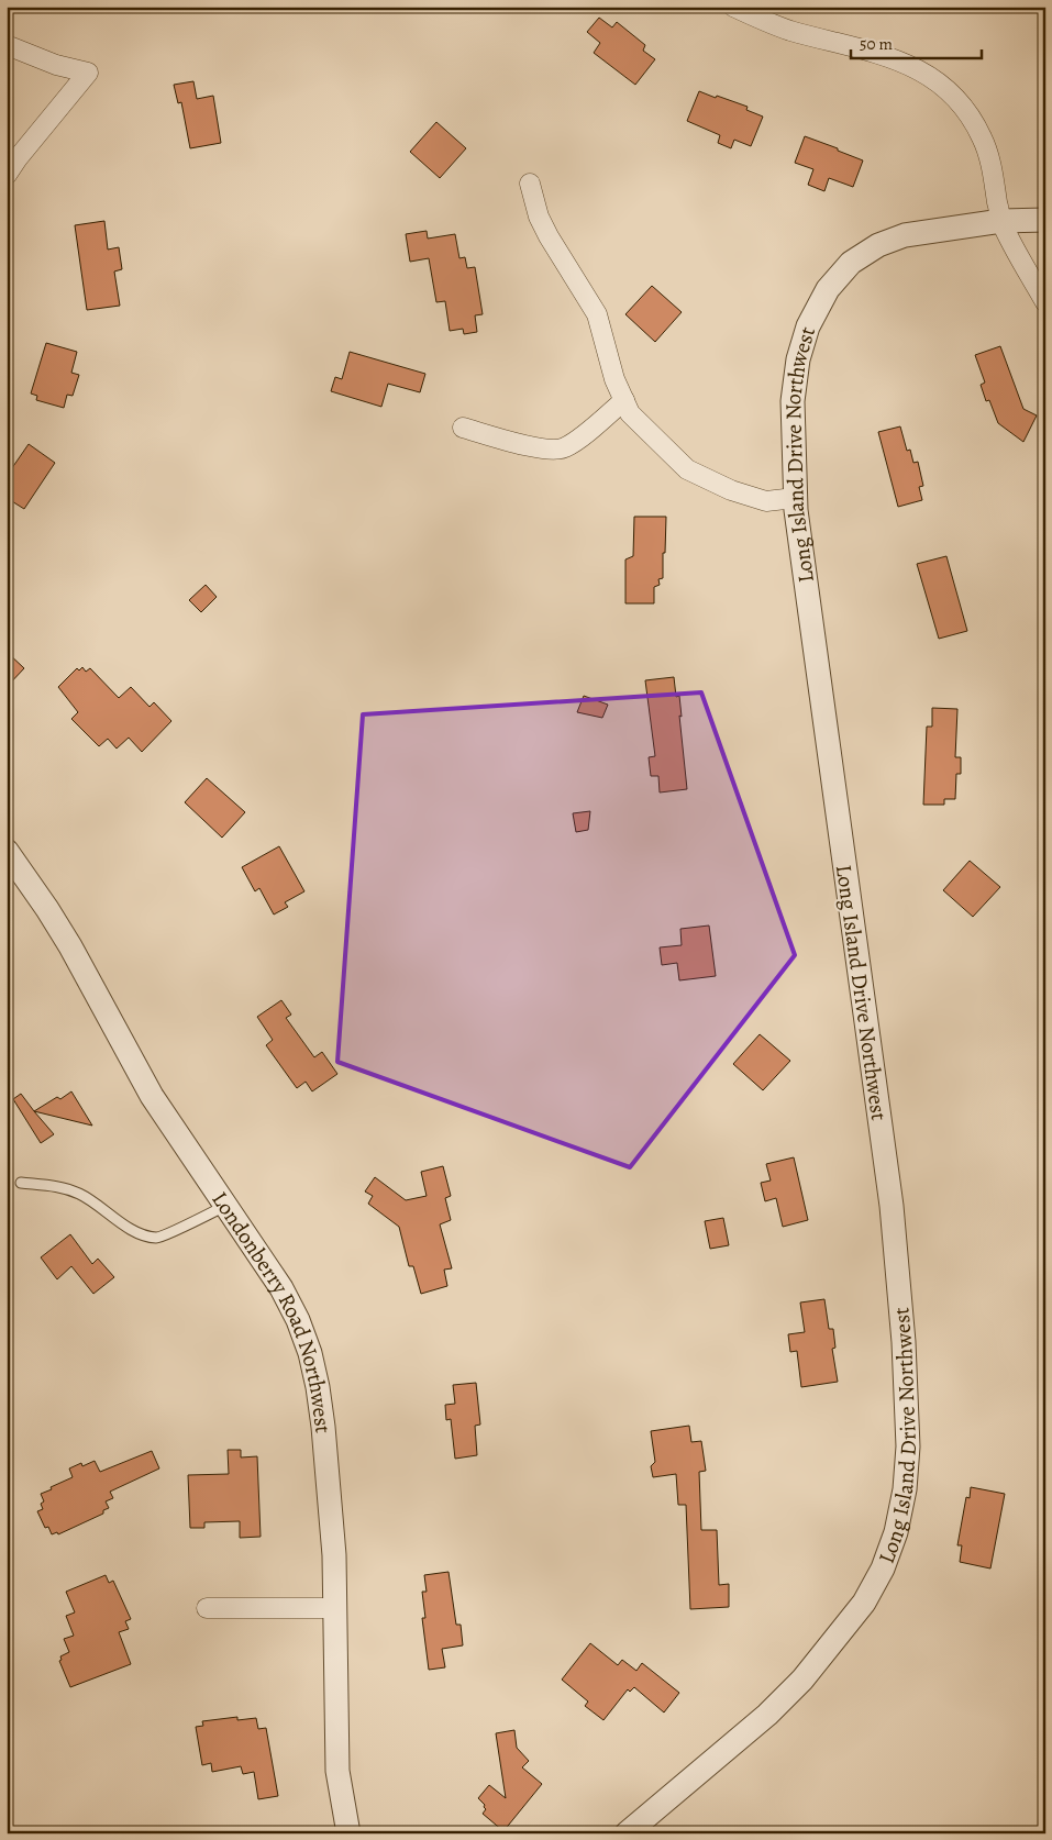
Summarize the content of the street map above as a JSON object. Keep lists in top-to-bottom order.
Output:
{
  "streets": {
    "street": ["Long Island Drive Northwest", "Londonberry Road Northwest"]
  },
  "scale_bar": "50 m"
}
